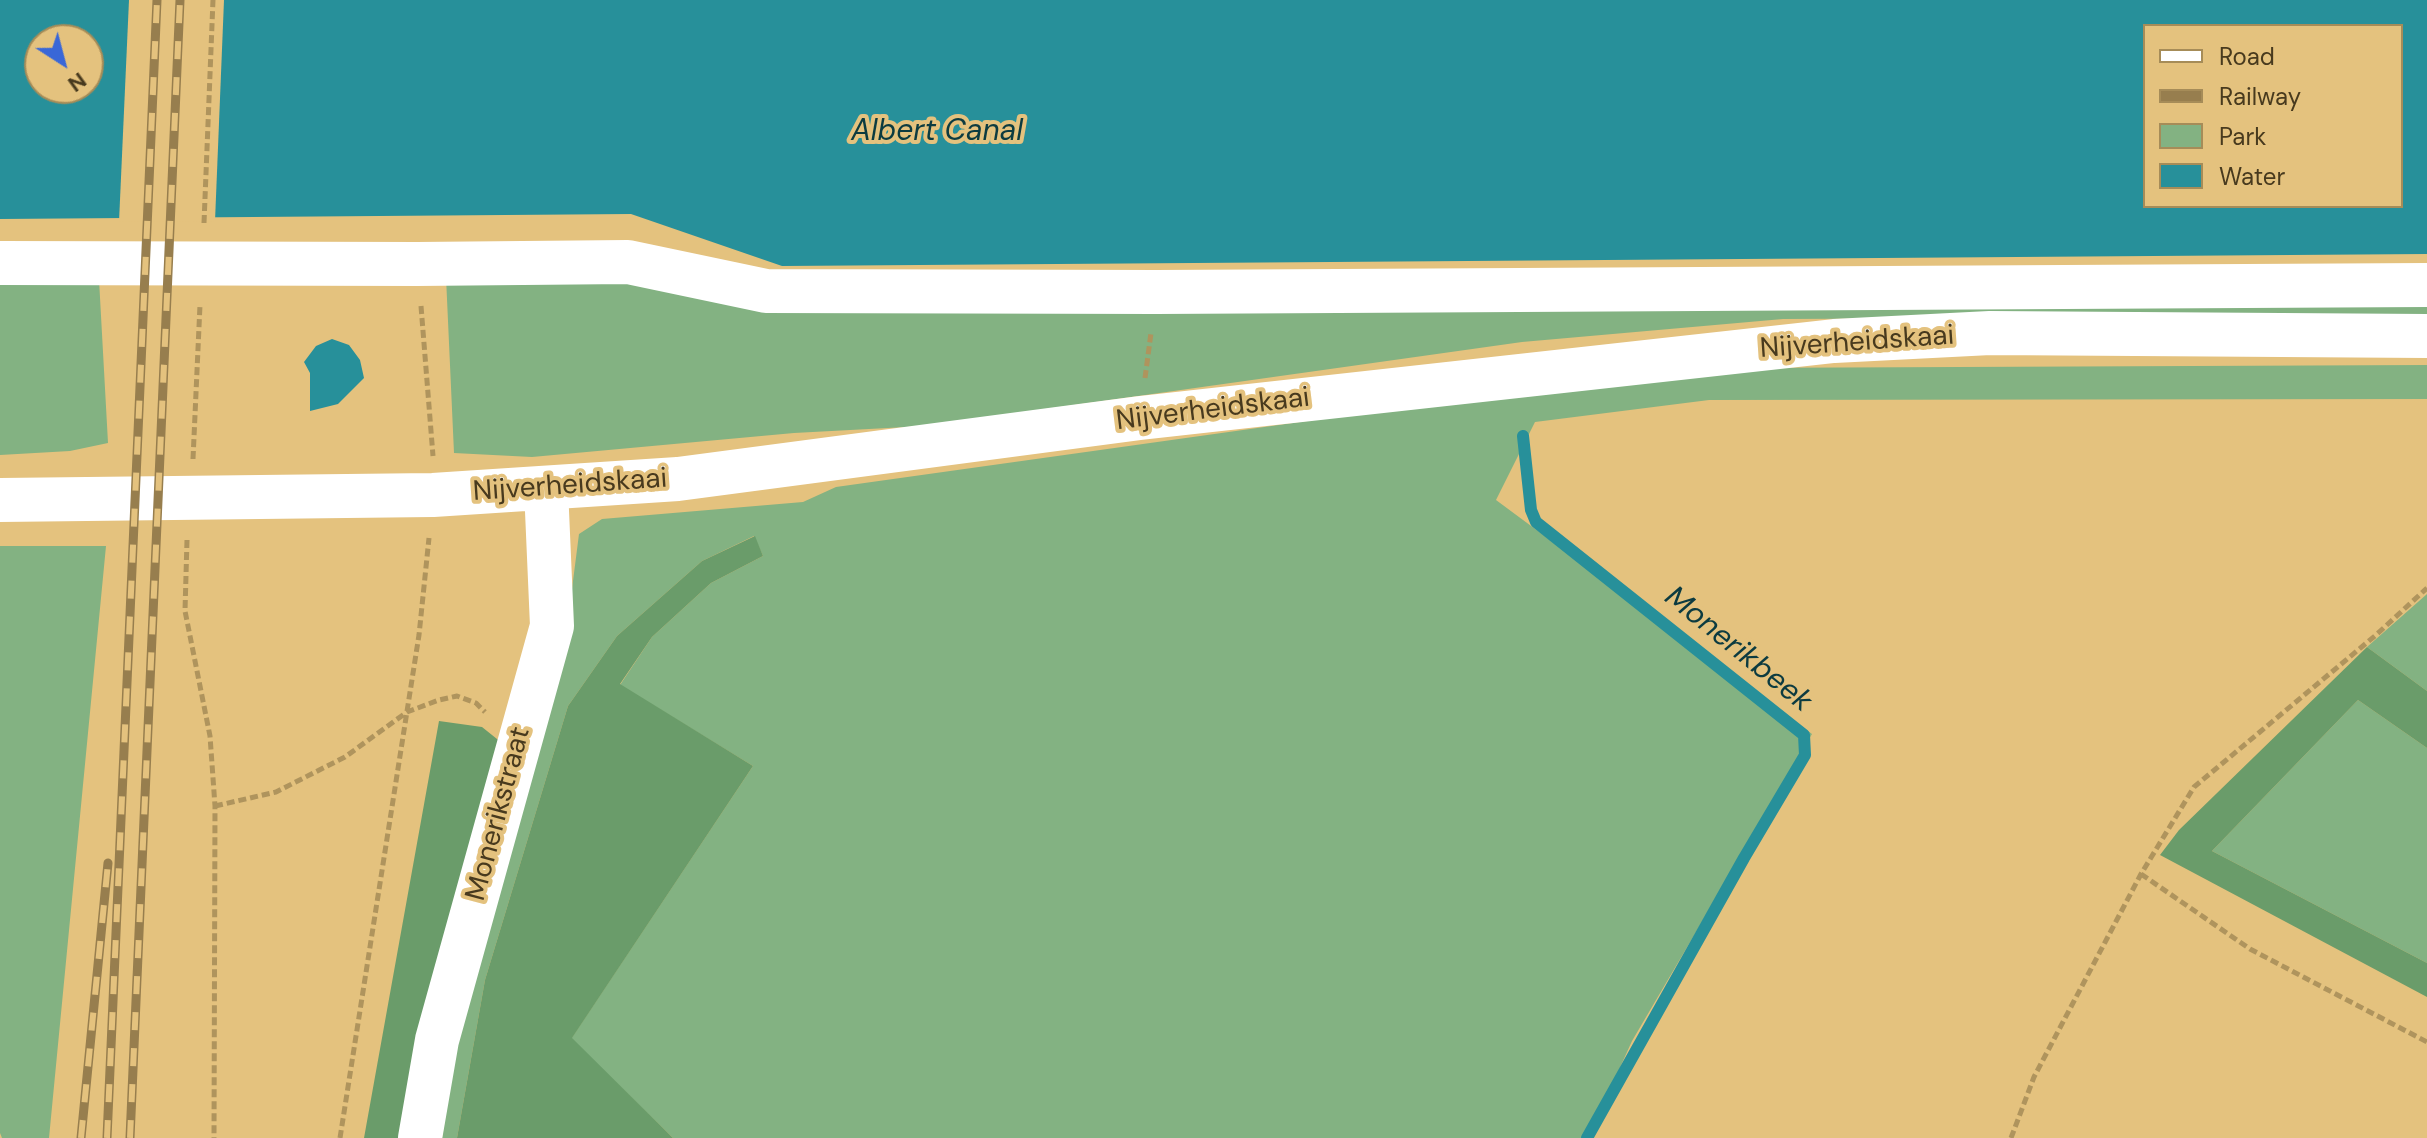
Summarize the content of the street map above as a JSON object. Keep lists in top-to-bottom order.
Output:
{
  "streets": {
    "street": ["Nijverheidskaai", "Monerikstraat"]
  },
  "crossings": [
    ["Nijverheidskaai", "Monerikstraat"]
  ],
  "water": ["Albert Canal", "Monerikbeek"],
  "legend": [
    "Road",
    "Railway",
    "Park",
    "Water"
  ],
  "north": "bottom right"
}
